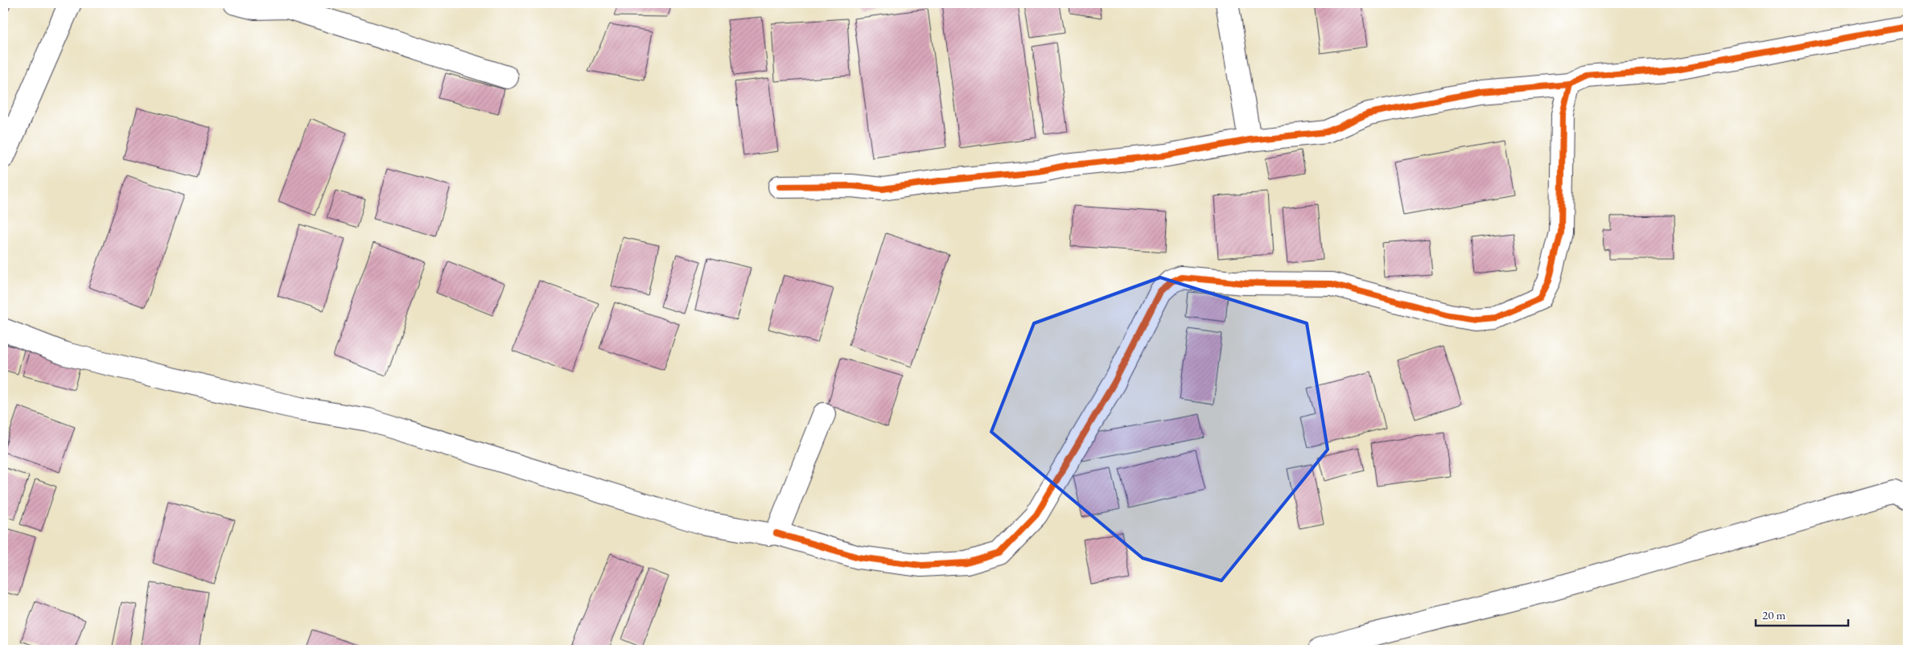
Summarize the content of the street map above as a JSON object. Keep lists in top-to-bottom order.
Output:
{
  "scale_bar": "20 m"
}
